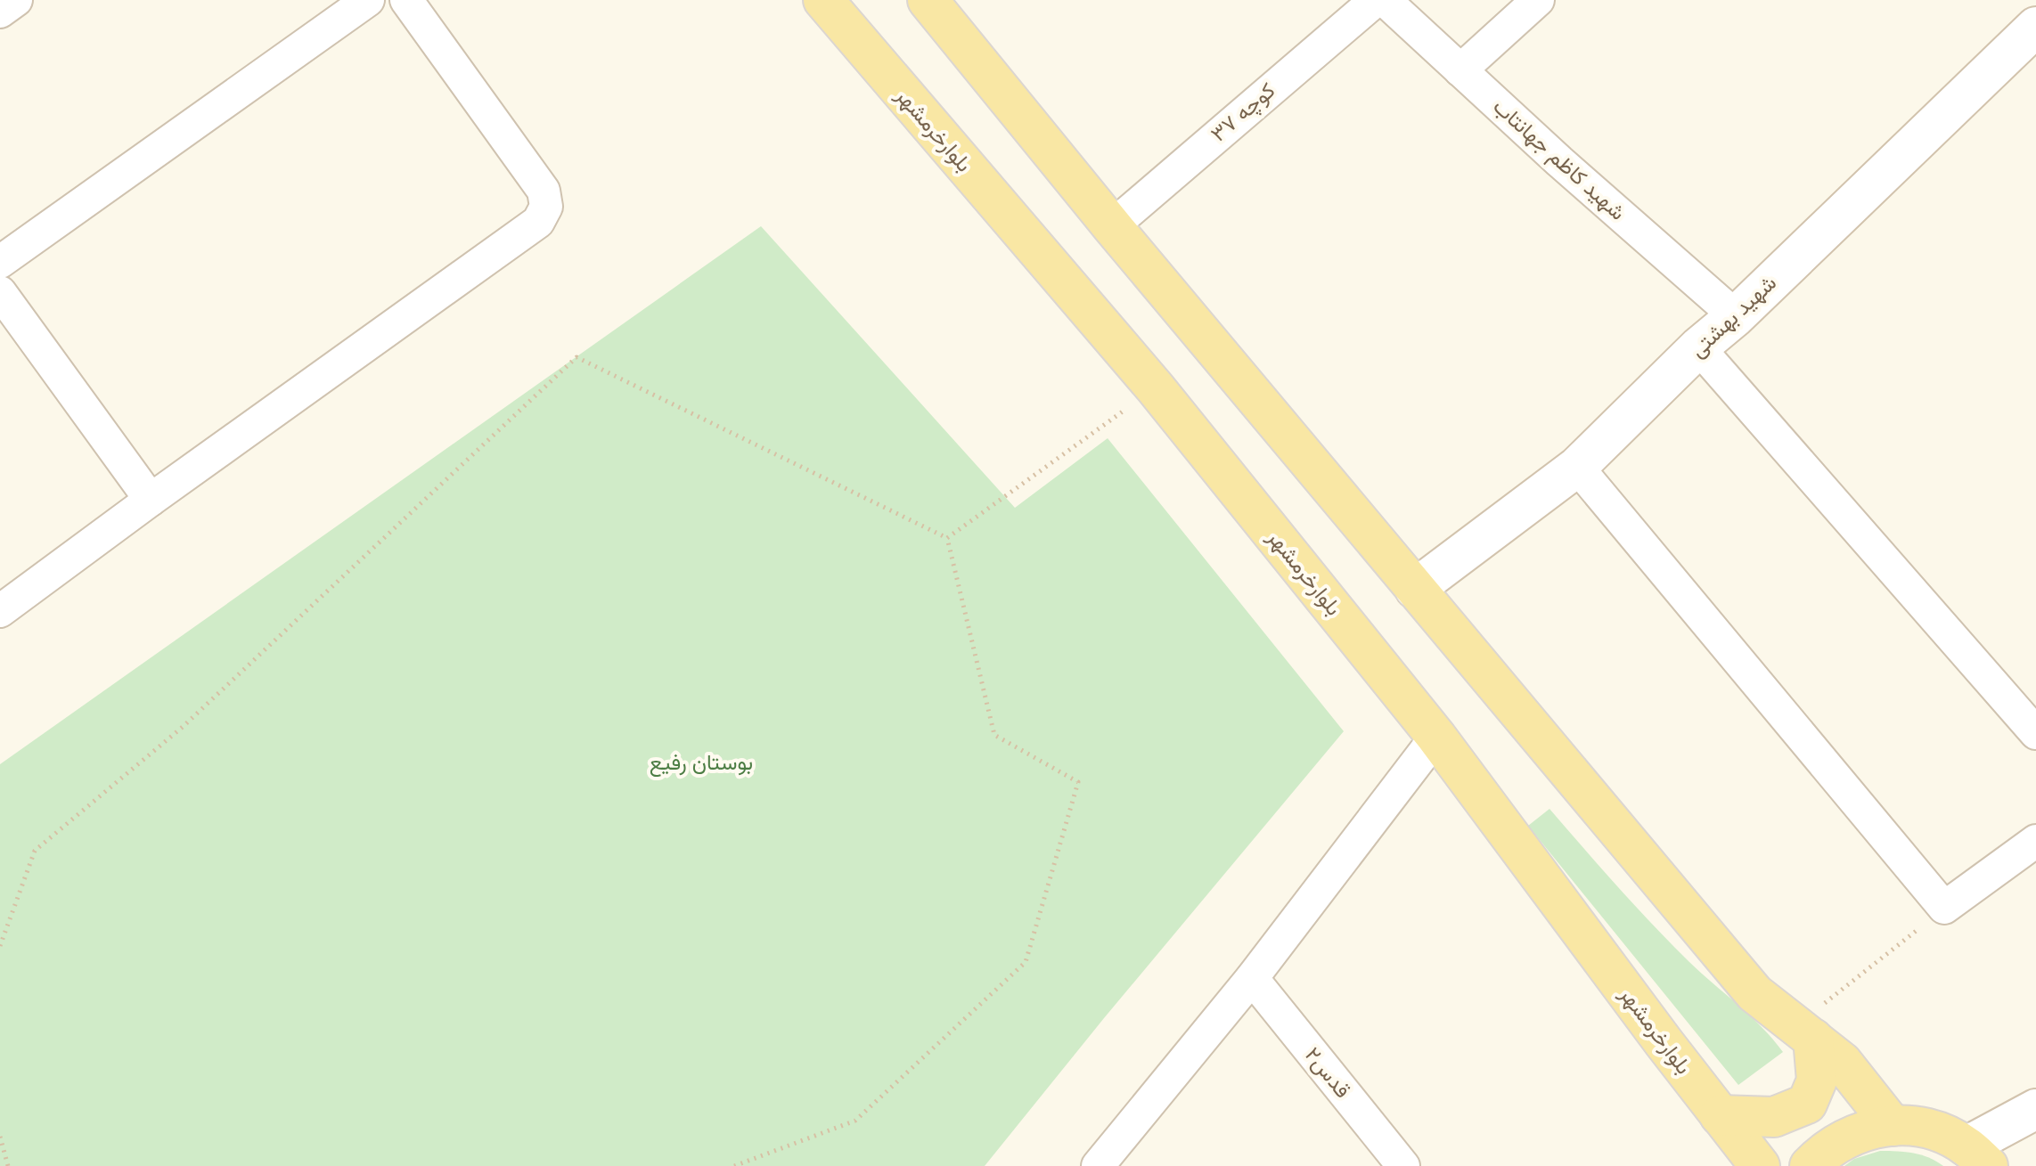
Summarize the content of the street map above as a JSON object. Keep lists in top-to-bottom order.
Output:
{
  "streets": {
    "main road": ["بلوارخرمشهر"],
    "street": [
      "کوچه ۳۷",
      "شهید کاظم جهانتاب",
      "شهید بهشتی",
      "قدس۲"
    ]
  },
  "crossings": [
    ["شهید کاظم جهانتاب", "شهید بهشتی"]
  ],
  "parks": ["بوستان رفیع"]
}
